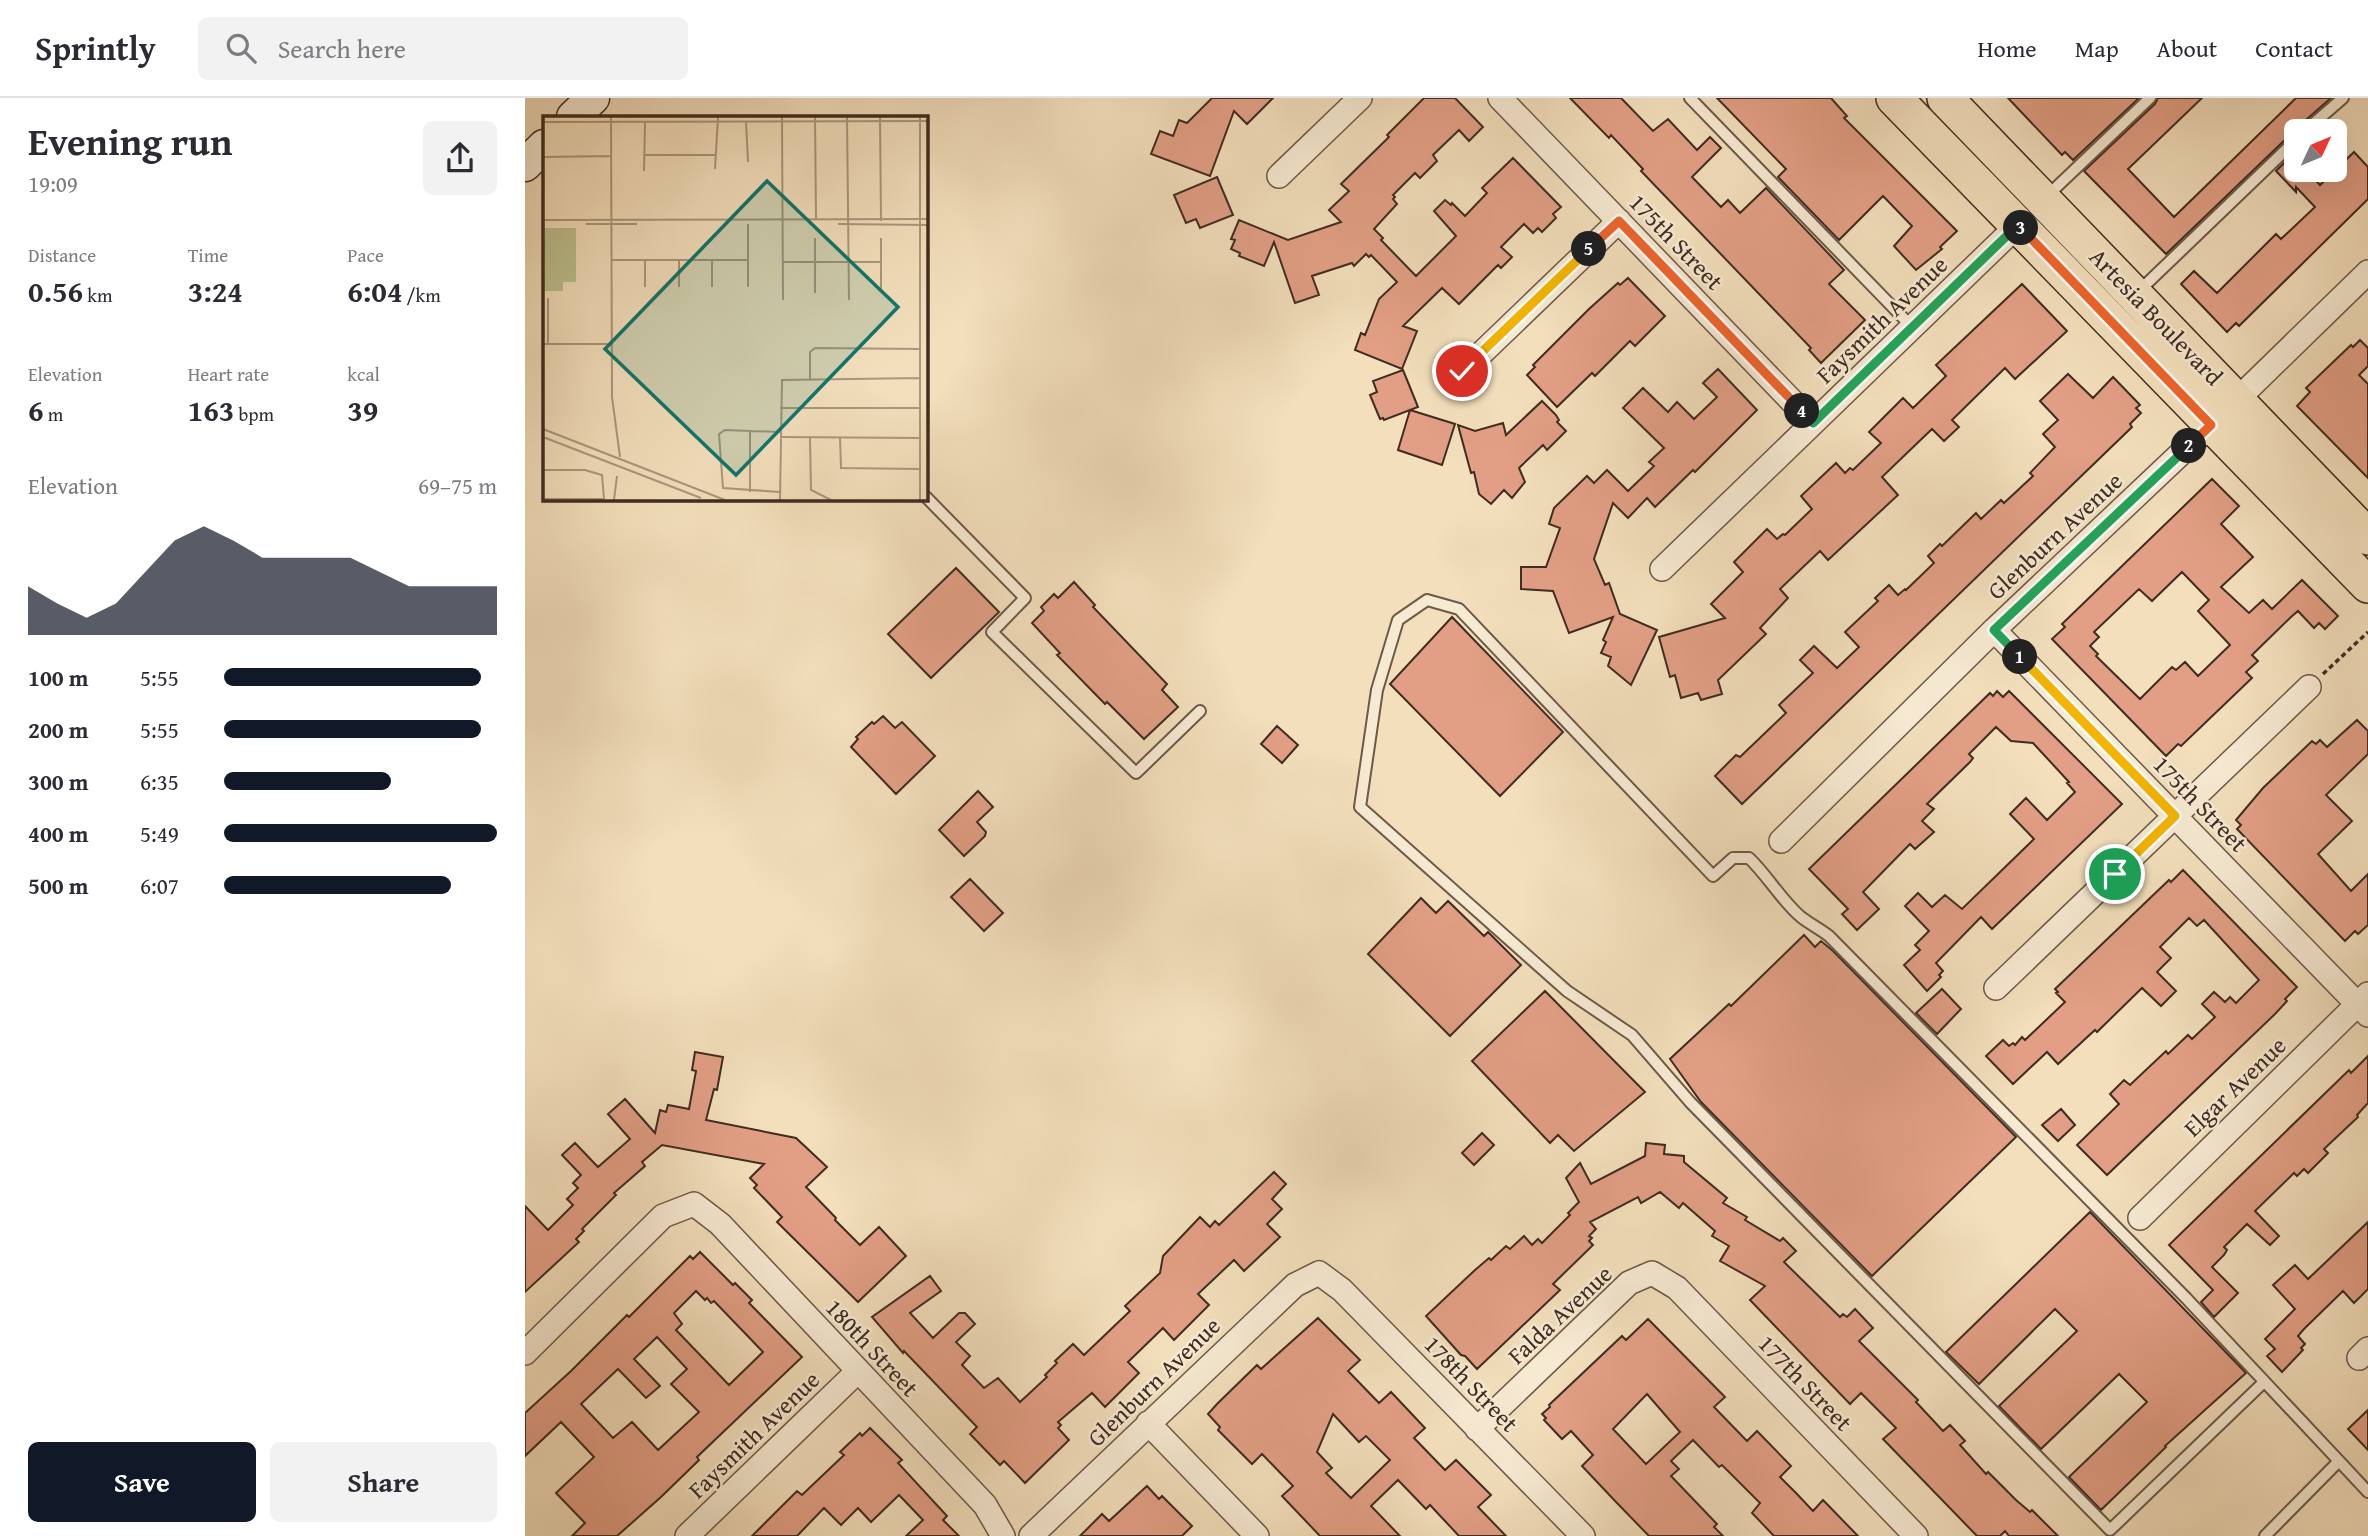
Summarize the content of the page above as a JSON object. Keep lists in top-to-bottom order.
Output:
{
  "streets": {
    "main road": ["Artesia Boulevard"],
    "street": [
      "175th Street",
      "Faysmith Avenue",
      "Glenburn Avenue",
      "Elgar Avenue",
      "Falda Avenue",
      "180th Street",
      "177th Street",
      "178th Street"
    ]
  },
  "crossings": [
    ["175th Street", "Faysmith Avenue"],
    ["175th Street", "Glenburn Avenue"],
    ["175th Street", "Elgar Avenue"],
    ["Artesia Boulevard", "Faysmith Avenue"],
    ["Artesia Boulevard", "Glenburn Avenue"],
    ["Faysmith Avenue", "180th Street"],
    ["Glenburn Avenue", "178th Street"],
    ["Falda Avenue", "177th Street"],
    ["Falda Avenue", "178th Street"]
  ],
  "north": "top right",
  "page": {
    "header": "Sprintly",
    "search": "Search here",
    "nav": [
      "Home",
      "Map",
      "About",
      "Contact"
    ],
    "heading": ["Evening run", "19:09"],
    "pins": [
      "3",
      "5",
      "4",
      "2",
      "1"
    ],
    "stats": [
      ["Distance", "0.56 km"],
      ["Time", "3:24"],
      ["Pace", "6:04 /km"],
      ["Elevation", "6 m"],
      ["Heart rate", "163 bpm"],
      ["kcal", "39"]
    ],
    "chart": ["Elevation", "69–75 m"],
    "list": [
      {
        "name": "100 m",
        "note": "5:55"
      },
      {
        "name": "200 m",
        "note": "5:55"
      },
      {
        "name": "300 m",
        "note": "6:35"
      },
      {
        "name": "400 m",
        "note": "5:49"
      },
      {
        "name": "500 m",
        "note": "6:07"
      }
    ],
    "buttons": ["Save", "Share"]
  }
}
